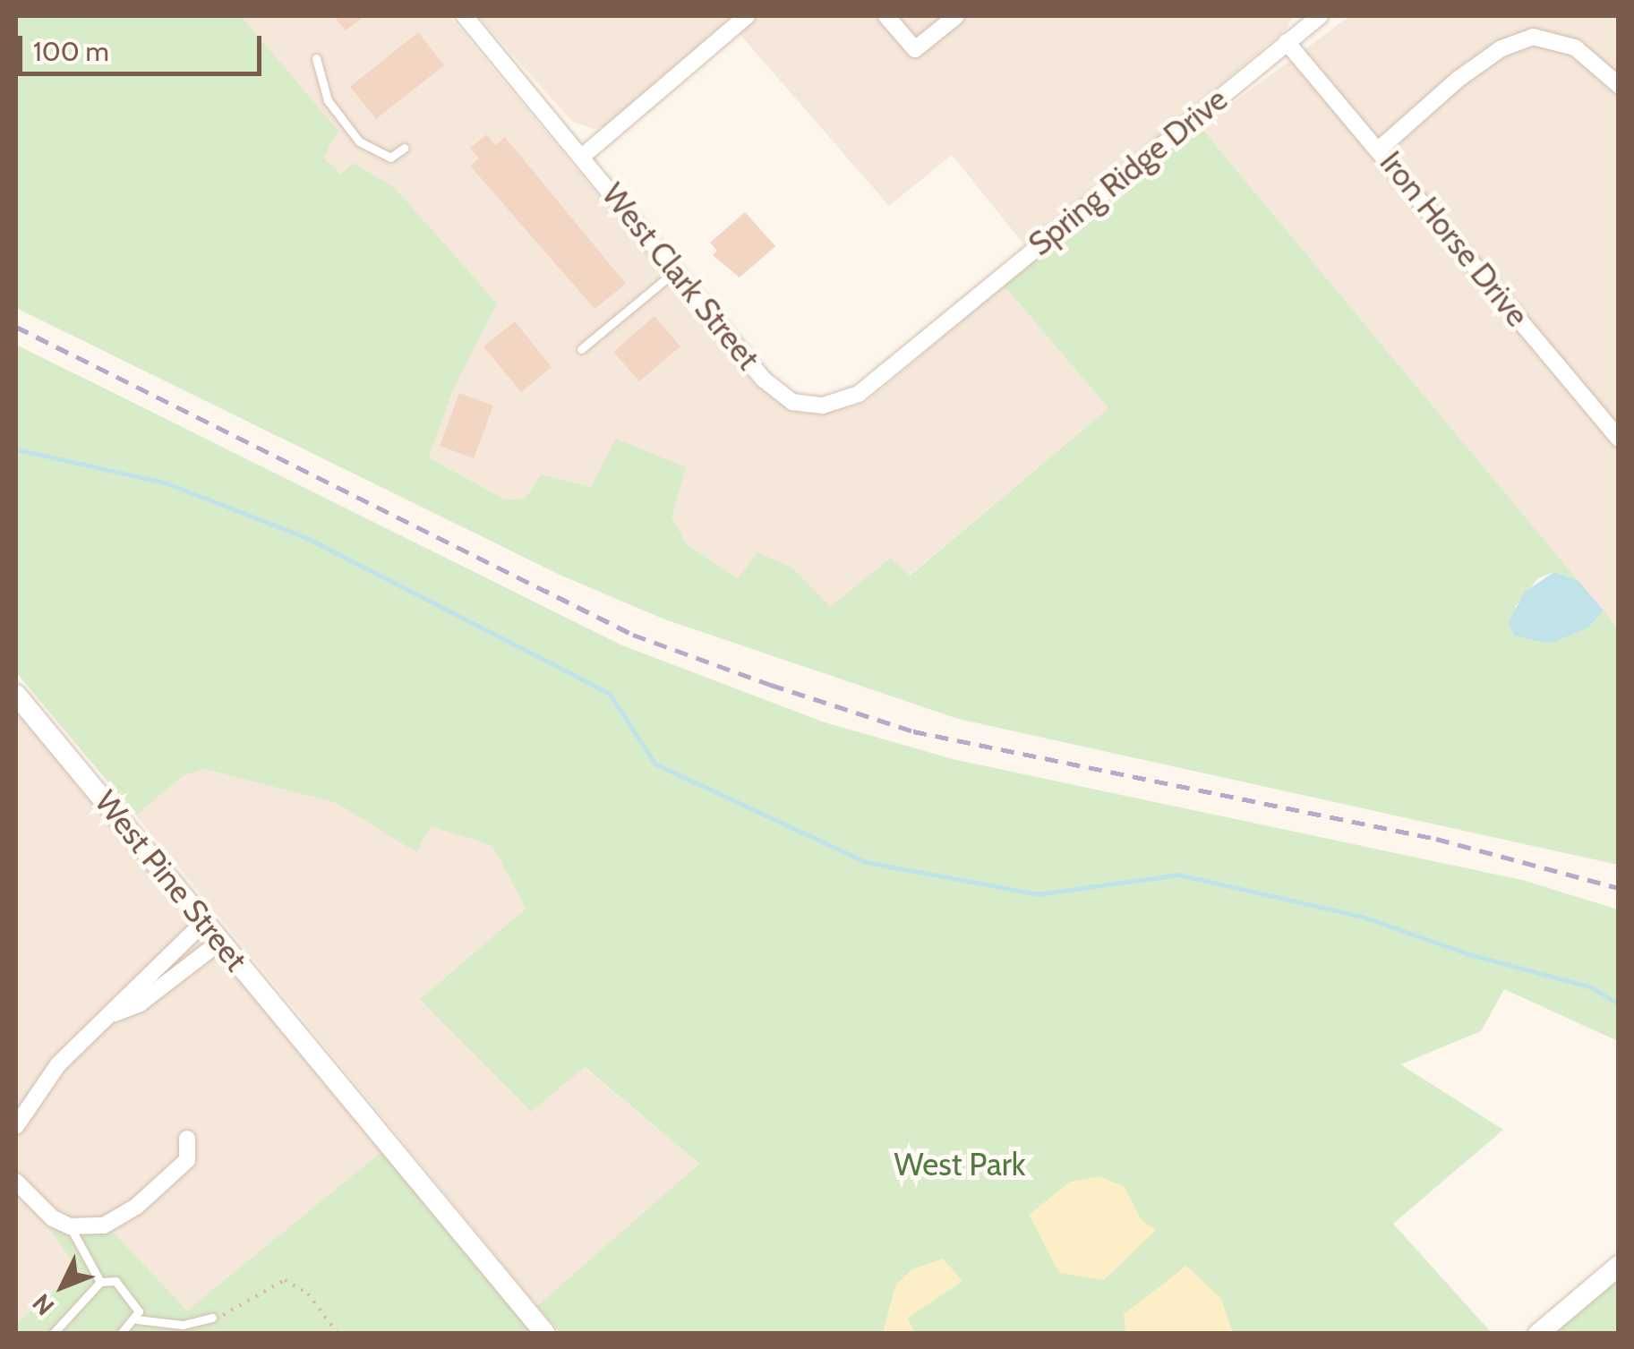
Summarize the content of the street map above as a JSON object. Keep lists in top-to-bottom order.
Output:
{
  "streets": {
    "street": [
      "Spring Ridge Drive",
      "Iron Horse Drive",
      "West Clark Street",
      "West Pine Street"
    ]
  },
  "crossings": [
    ["Spring Ridge Drive", "Iron Horse Drive"],
    ["Spring Ridge Drive", "West Clark Street"]
  ],
  "parks": ["West Park"],
  "scale_bar": "100 m",
  "north": "bottom left"
}
